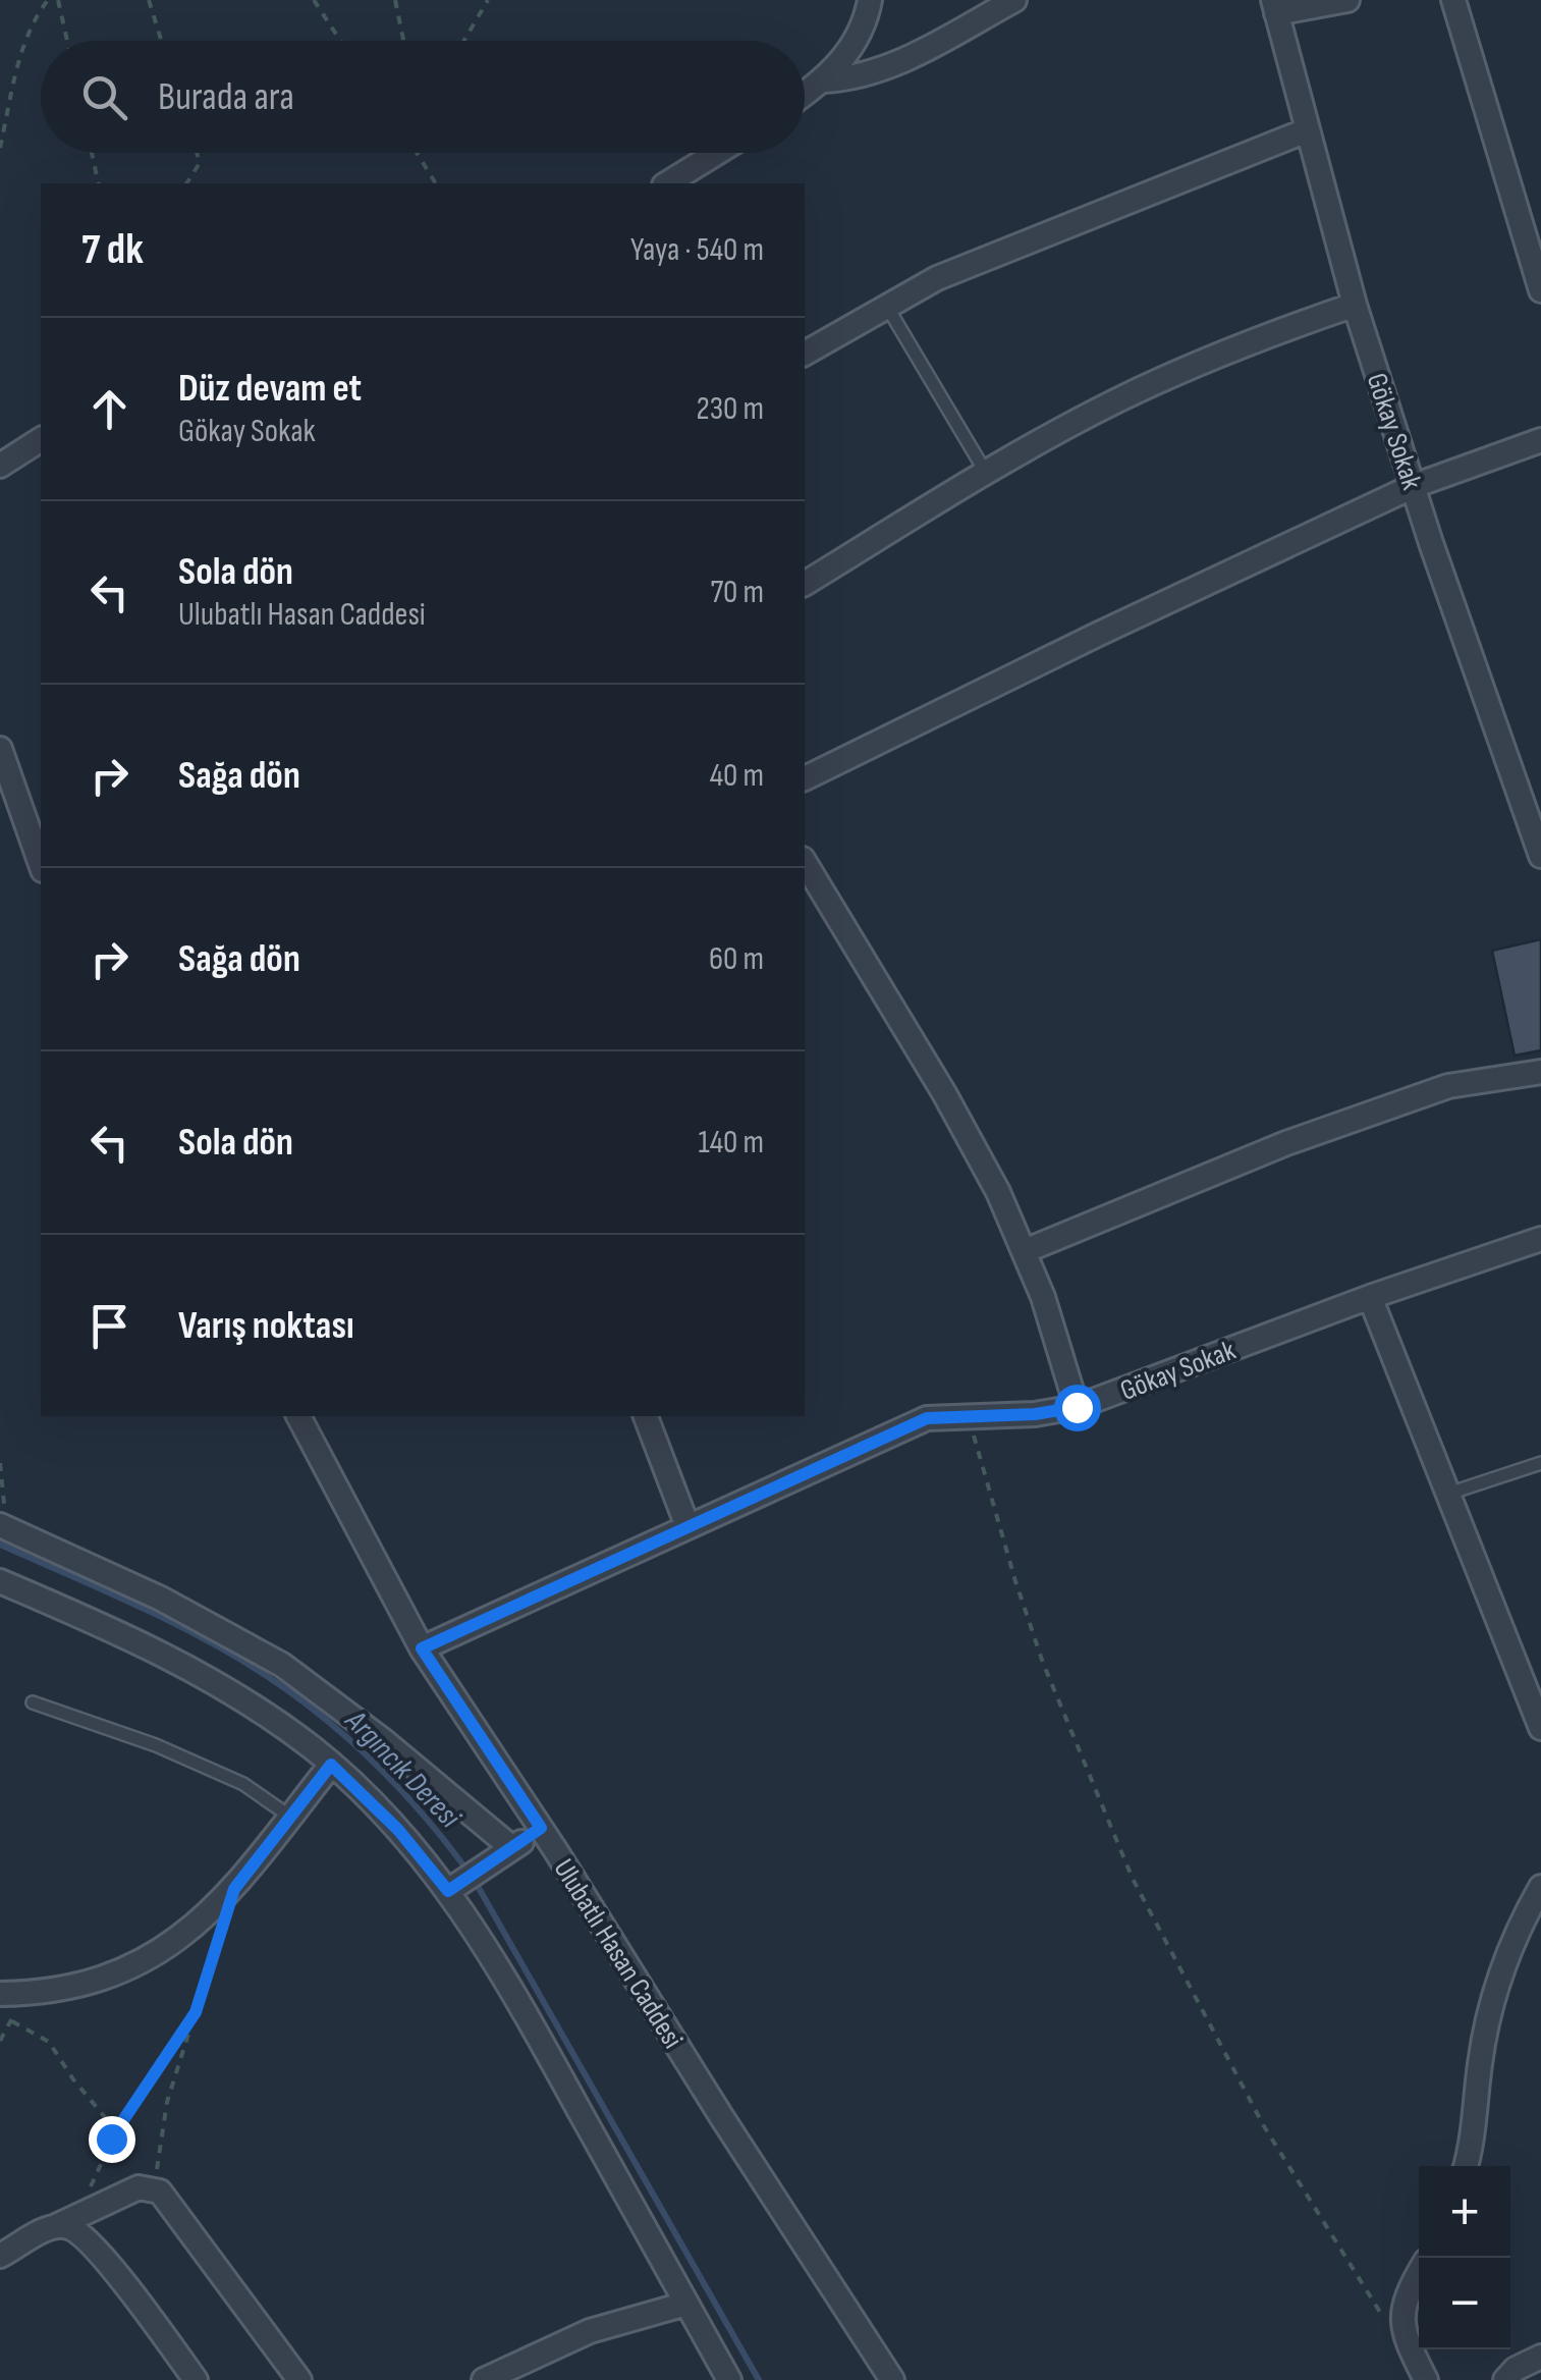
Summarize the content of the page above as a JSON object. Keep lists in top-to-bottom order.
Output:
{
  "streets": {
    "street": ["Gökay Sokak", "Ulubatlı Hasan Caddesi"]
  },
  "crossings": [
    ["Gökay Sokak", "Ulubatlı Hasan Caddesi"]
  ],
  "water": ["Argıncık Deresi"],
  "page": {
    "search": "Burada ara",
    "heading": ["7 dk", "Yaya · 540 m"],
    "list": [
      ["Düz devam et", "Gökay Sokak", "230 m"],
      ["Sola dön", "Ulubatlı Hasan Caddesi", "70 m"],
      ["Sağa dön", "40 m"],
      ["Sağa dön", "60 m"],
      ["Sola dön", "140 m"],
      "Varış noktası"
    ],
    "map_buttons": ["+", "−"]
  }
}
